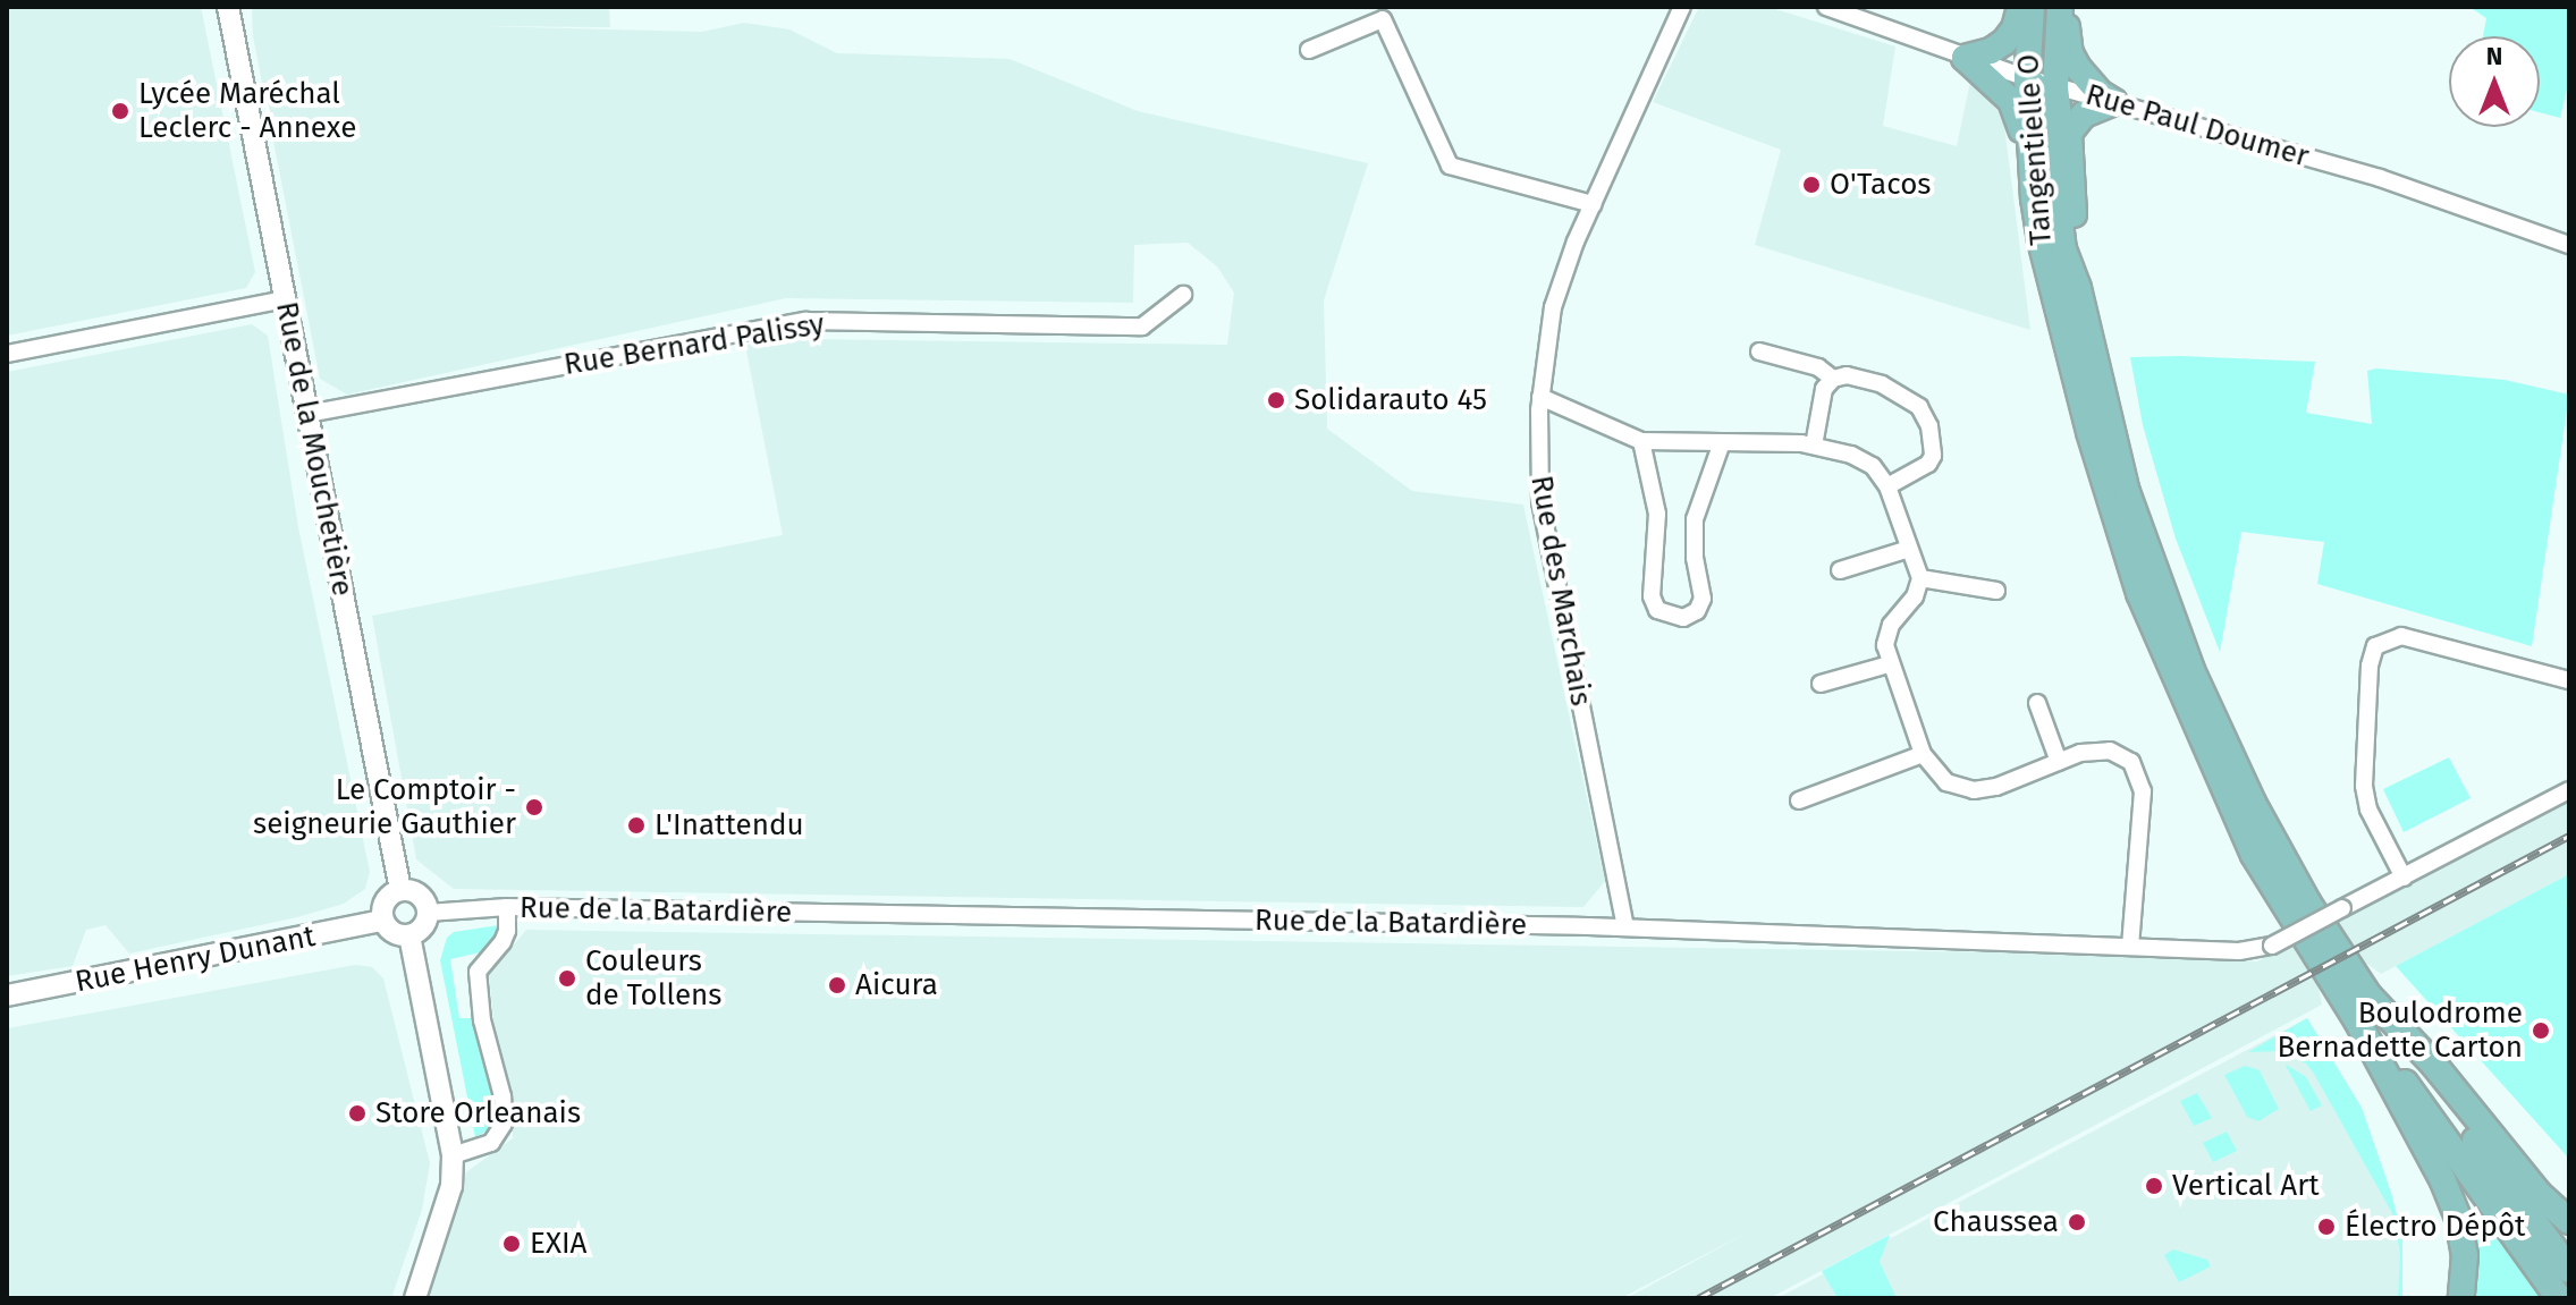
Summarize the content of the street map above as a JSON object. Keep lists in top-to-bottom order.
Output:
{
  "streets": {
    "main road": ["Tangentielle O"],
    "street": [
      "Rue Paul Doumer",
      "Rue Bernard Palissy",
      "Rue de la Mouchetière",
      "Rue des Marchais",
      "Rue de la Batardière",
      "Rue Henry Dunant"
    ]
  },
  "crossings": [
    ["Rue Paul Doumer", "Tangentielle O"],
    ["Rue Bernard Palissy", "Rue de la Mouchetière"],
    ["Rue de la Mouchetière", "Rue de la Batardière"],
    ["Rue de la Mouchetière", "Rue Henry Dunant"],
    ["Rue des Marchais", "Rue de la Batardière"],
    ["Rue de la Batardière", "Rue Henry Dunant"]
  ],
  "places": [
    "Lycée Maréchal Leclerc - Annexe",
    "O'Tacos",
    "Solidarauto 45",
    "Le Comptoir - seigneurie Gauthier",
    "L'Inattendu",
    "Couleurs de Tollens",
    "Aicura",
    "Boulodrome Bernadette Carton",
    "Store Orleanais",
    "Vertical Art",
    "Chaussea",
    "Électro Dépôt",
    "EXIA"
  ],
  "north": "top"
}
